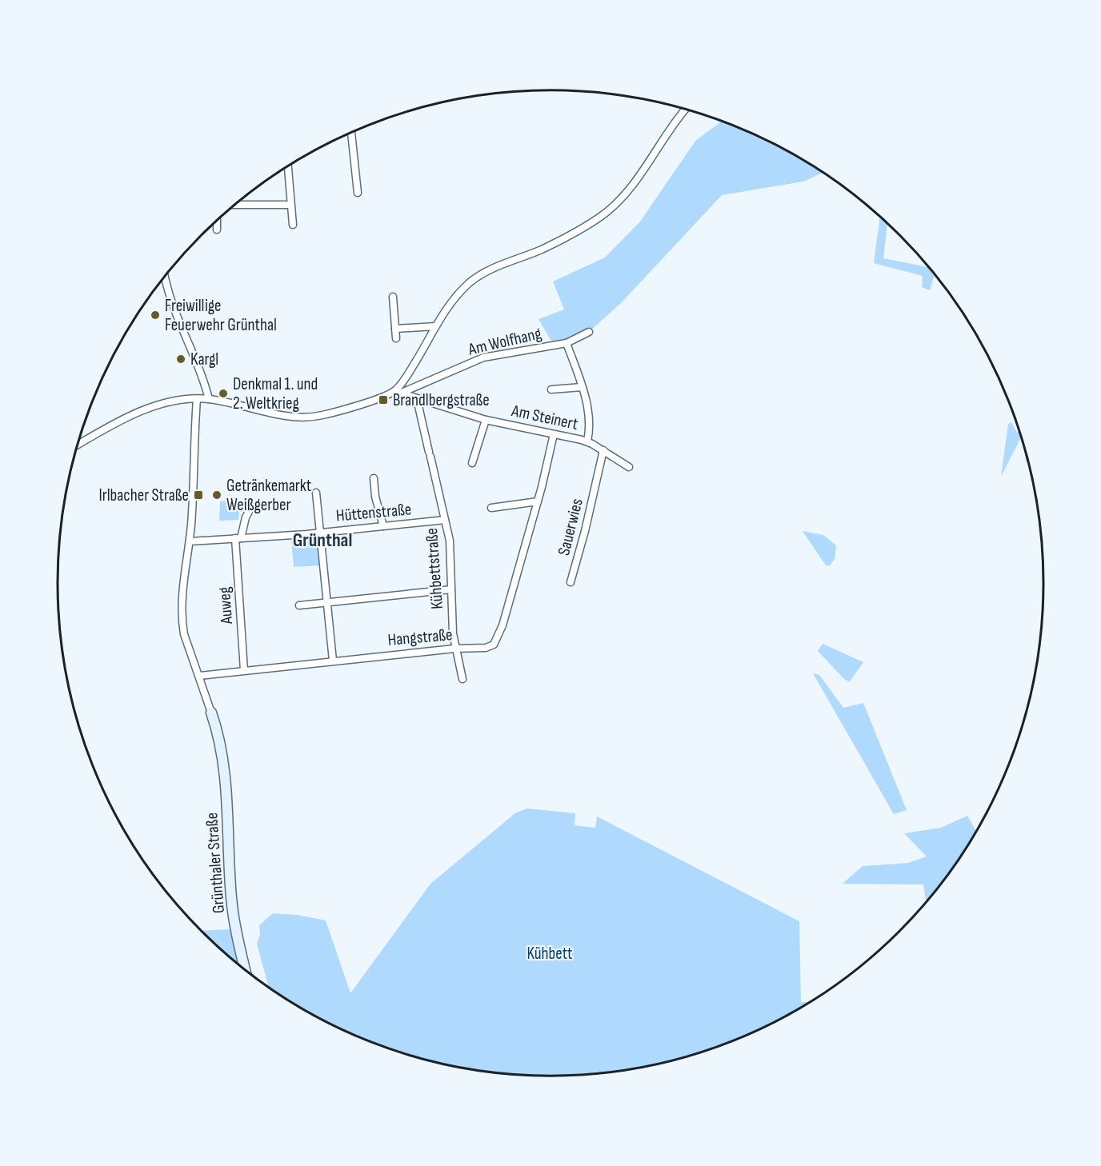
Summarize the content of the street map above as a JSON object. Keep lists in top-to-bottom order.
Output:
{
  "streets": {
    "street": [
      "Am Wolfhang",
      "Am Steinert",
      "Hüttenstraße",
      "Sauerwies",
      "Kühbettstraße",
      "Auweg",
      "Hangstraße",
      "Grünthaler Straße"
    ]
  },
  "crossings": [
    ["Am Wolfhang", "Am Steinert"],
    ["Am Steinert", "Sauerwies"],
    ["Am Steinert", "Kühbettstraße"],
    ["Am Steinert", "Hangstraße"],
    ["Hüttenstraße", "Kühbettstraße"],
    ["Hüttenstraße", "Auweg"],
    ["Kühbettstraße", "Hangstraße"],
    ["Auweg", "Hangstraße"]
  ],
  "districts": ["Grünthal"],
  "parks": ["Kühbett"],
  "places": {
    "other": [
      "Freiwillige Feuerwehr Grünthal",
      "Kargl",
      "Denkmal 1. und 2. Weltkrieg",
      "Getränkemarkt Weißgerber"
    ],
    "transit": ["Brandlbergstraße", "Irlbacher Straße"]
  }
}
